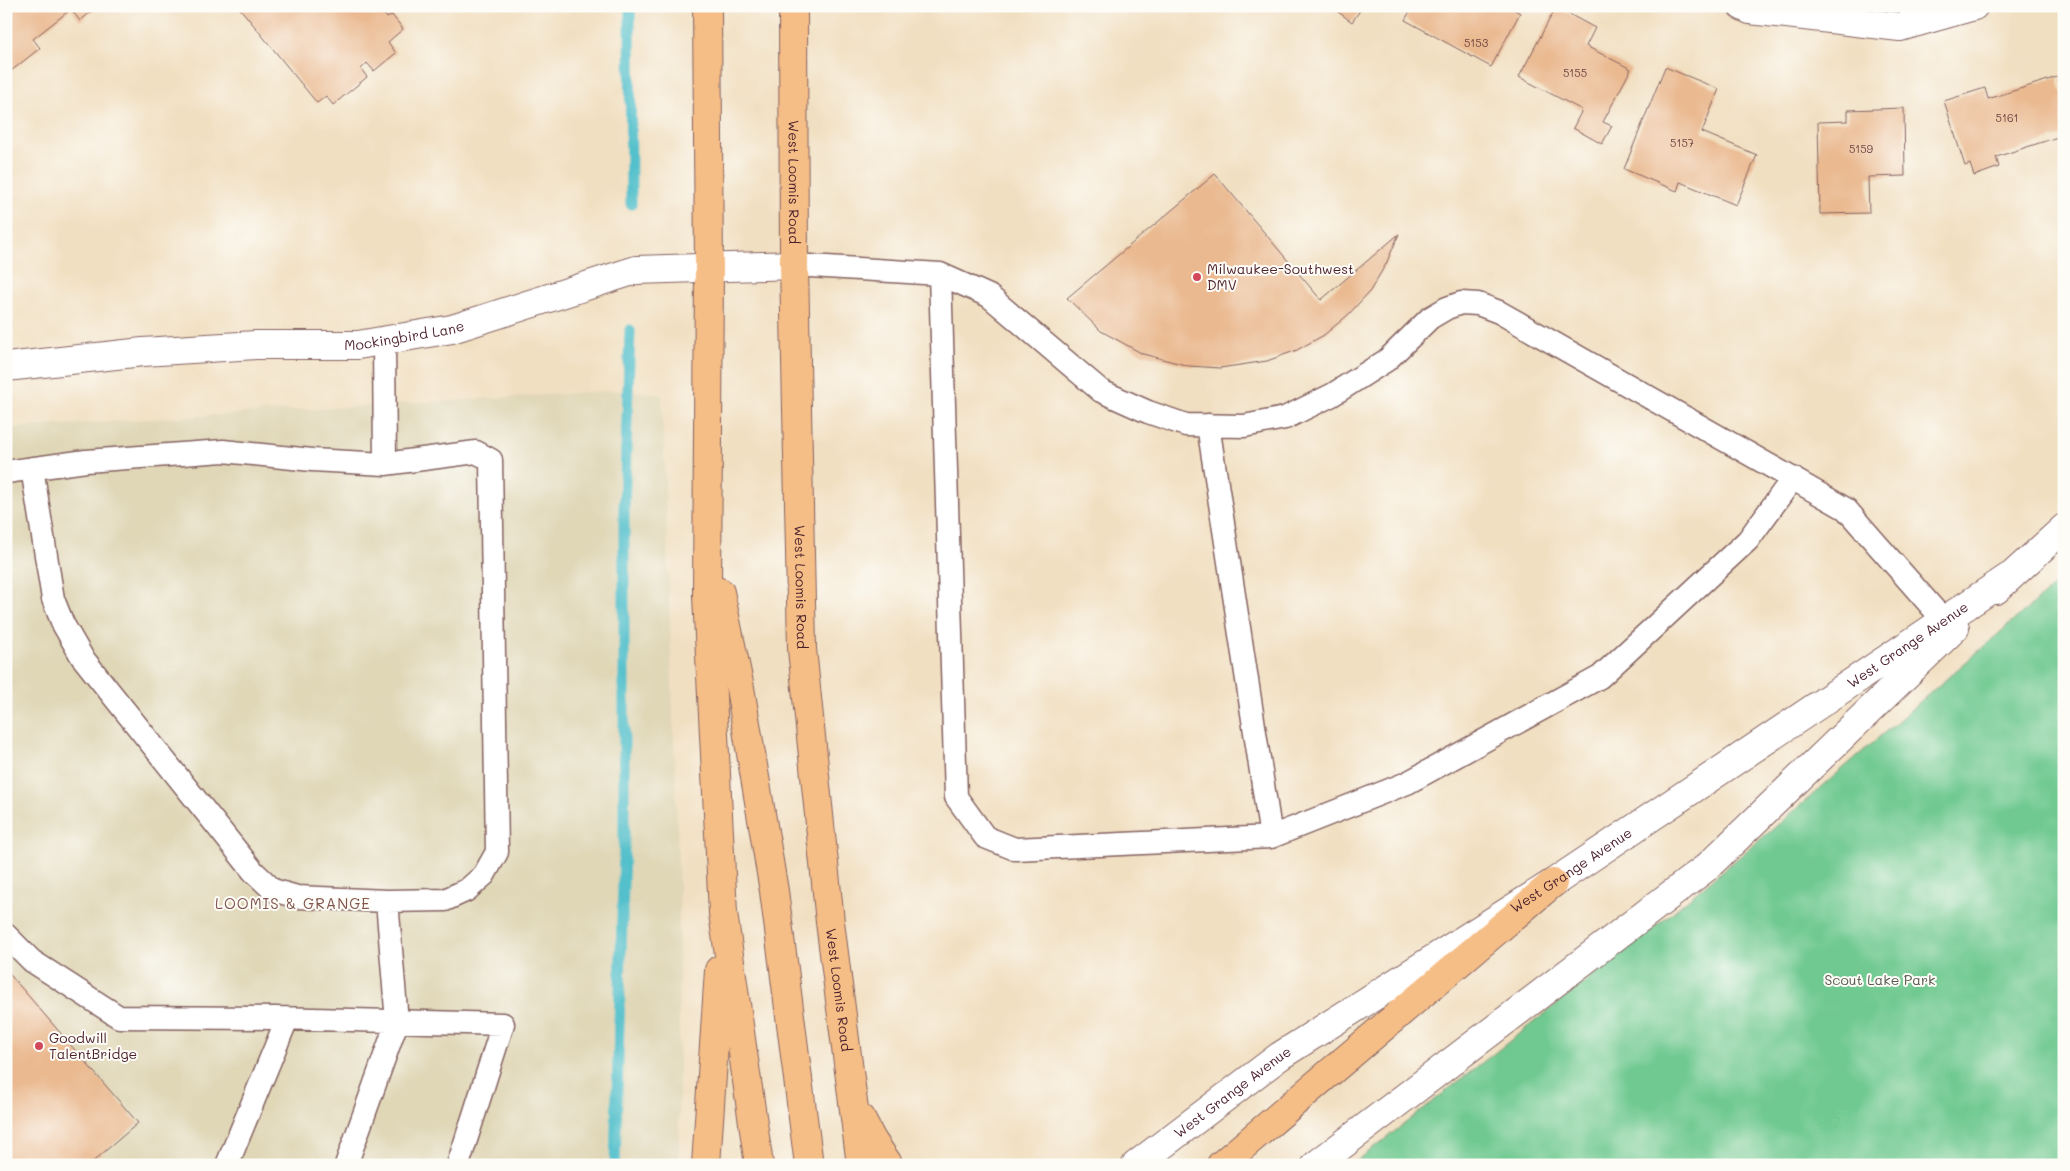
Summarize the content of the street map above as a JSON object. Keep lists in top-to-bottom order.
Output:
{
  "streets": {
    "main road": ["West Loomis Road"],
    "street": ["Mockingbird Lane", "West Grange Avenue"]
  },
  "crossings": [
    ["West Loomis Road", "Mockingbird Lane"]
  ],
  "districts": ["LOOMIS & GRANGE"],
  "parks": ["Scout Lake Park"],
  "places": ["Milwaukee-Southwest DMV", "Goodwill TalentBridge"],
  "house_numbers": [
    "5153",
    "5155",
    "5161",
    "5157",
    "5159"
  ]
}
